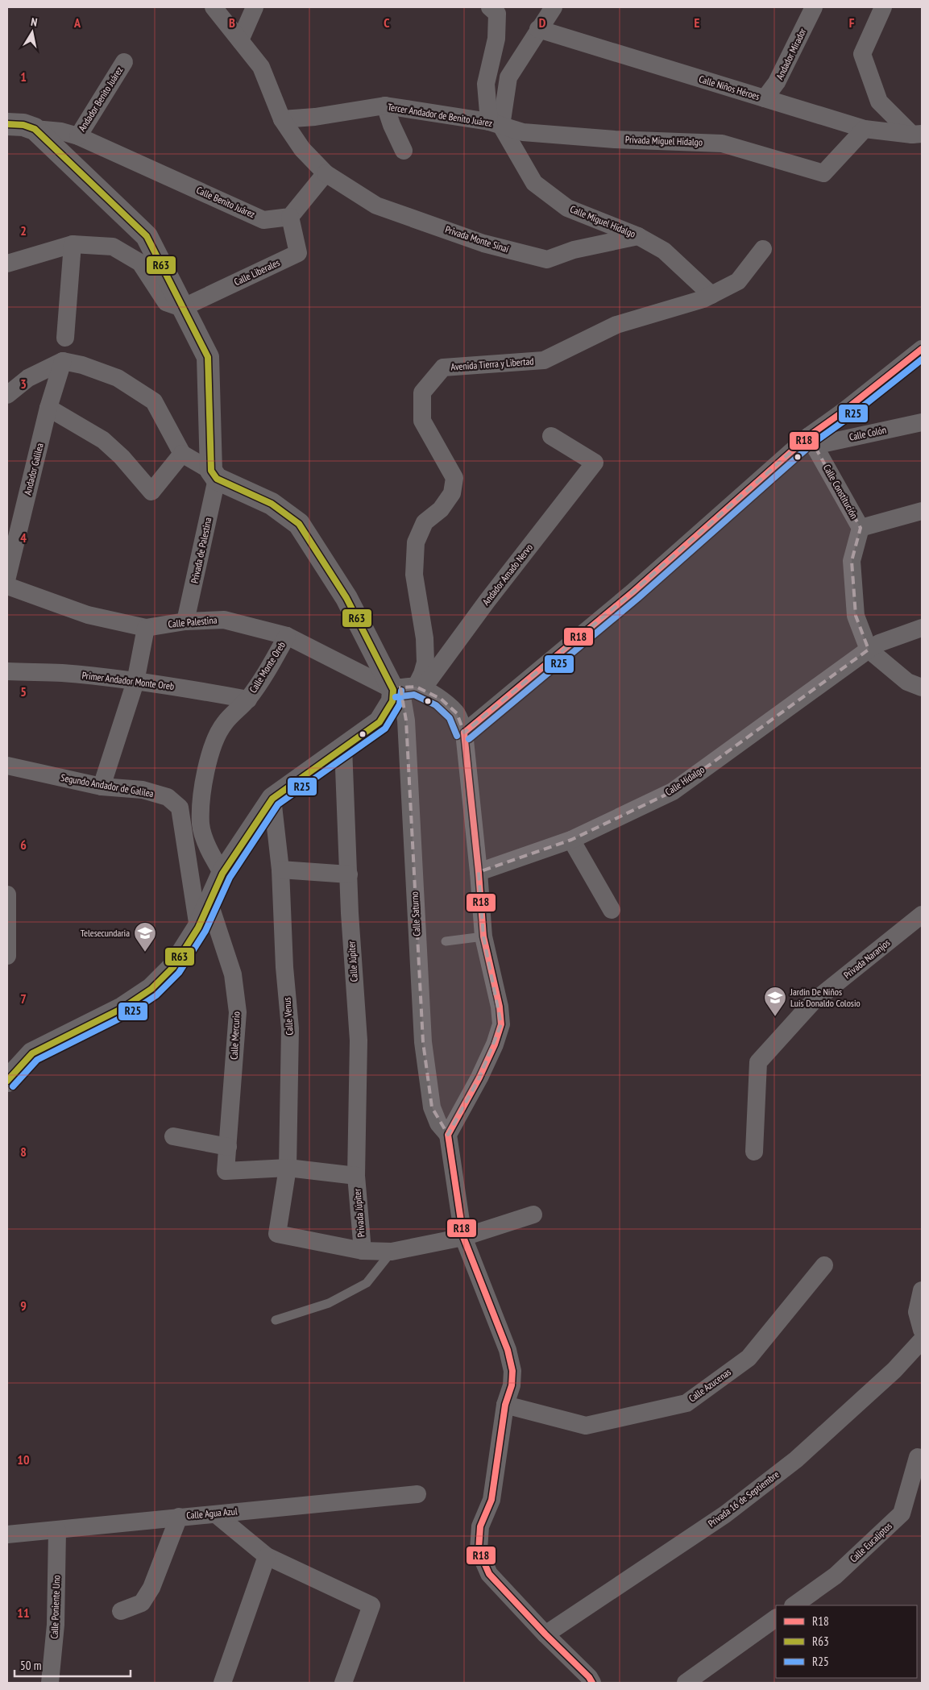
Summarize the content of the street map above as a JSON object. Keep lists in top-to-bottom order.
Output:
{
  "streets": {
    "street": [
      "Andador Mirador",
      "Calle Niños Héroes",
      "Andador Benito Juárez",
      "Tercer Andador de Benito Juárez",
      "Privada Miguel Hidalgo",
      "Calle Benito Juárez",
      "Calle Miguel Hidalgo",
      "Privada Monte Sinaí",
      "Calle Liberales",
      "Avenida Tierra y Libertad",
      "Calle Colón",
      "Andador Galilea",
      "Calle Constitución",
      "Privada de Palestina",
      "Andador Amado Nervo",
      "Calle Palestina",
      "Calle Monte Oreb",
      "Primer Andador Monte Oreb",
      "Calle Hidalgo",
      "Segundo Andador de Galilea",
      "Calle Saturno",
      "Privada Naranjos",
      "Calle Júpiter",
      "Calle Venus",
      "Calle Mercurio",
      "Privada Júpiter",
      "Calle Azucenas",
      "Privada 16 de Septiembre",
      "Calle Agua Azul",
      "Calle Eucaliptos",
      "Calle Poniente Uno"
    ]
  },
  "crossings": [
    ["Andador Mirador", "Calle Niños Héroes"],
    ["Calle Niños Héroes", "Privada Miguel Hidalgo"],
    ["Andador Benito Juárez", "Calle Benito Juárez"],
    ["Tercer Andador de Benito Juárez", "Privada Miguel Hidalgo"],
    ["Tercer Andador de Benito Juárez", "Calle Miguel Hidalgo"],
    ["Privada Miguel Hidalgo", "Calle Miguel Hidalgo"],
    ["Calle Benito Juárez", "Calle Liberales"],
    ["Calle Miguel Hidalgo", "Privada Monte Sinaí"],
    ["Calle Miguel Hidalgo", "Avenida Tierra y Libertad"],
    ["Avenida Tierra y Libertad", "Andador Amado Nervo"],
    ["Avenida Tierra y Libertad", "Calle Palestina"],
    ["Avenida Tierra y Libertad", "Calle Saturno"],
    ["Calle Colón", "Calle Constitución"],
    ["Calle Constitución", "Calle Hidalgo"],
    ["Privada de Palestina", "Calle Palestina"],
    ["Andador Amado Nervo", "Calle Palestina"],
    ["Andador Amado Nervo", "Calle Saturno"],
    ["Calle Palestina", "Calle Monte Oreb"],
    ["Calle Palestina", "Calle Hidalgo"],
    ["Calle Palestina", "Calle Saturno"],
    ["Calle Monte Oreb", "Primer Andador Monte Oreb"],
    ["Calle Júpiter", "Privada Júpiter"],
    ["Calle Venus", "Calle Mercurio"],
    ["Calle Venus", "Privada Júpiter"],
    ["Calle Agua Azul", "Calle Poniente Uno"]
  ],
  "places": {
    "school or university": ["Telesecundaria", "Jardin De Niños Luis Donaldo Colosio"]
  },
  "lines": ["transit line R63", "transit line R18", "transit line R25"],
  "legend": ["R18", "R63", "R25"],
  "scale_bar": "50 m",
  "north": "top",
  "grid": {
    "columns": [
      "A",
      "B",
      "C",
      "D",
      "E",
      "F"
    ],
    "rows": [
      "1",
      "2",
      "3",
      "4",
      "5",
      "6",
      "7",
      "8",
      "9",
      "10",
      "11"
    ]
  }
}
